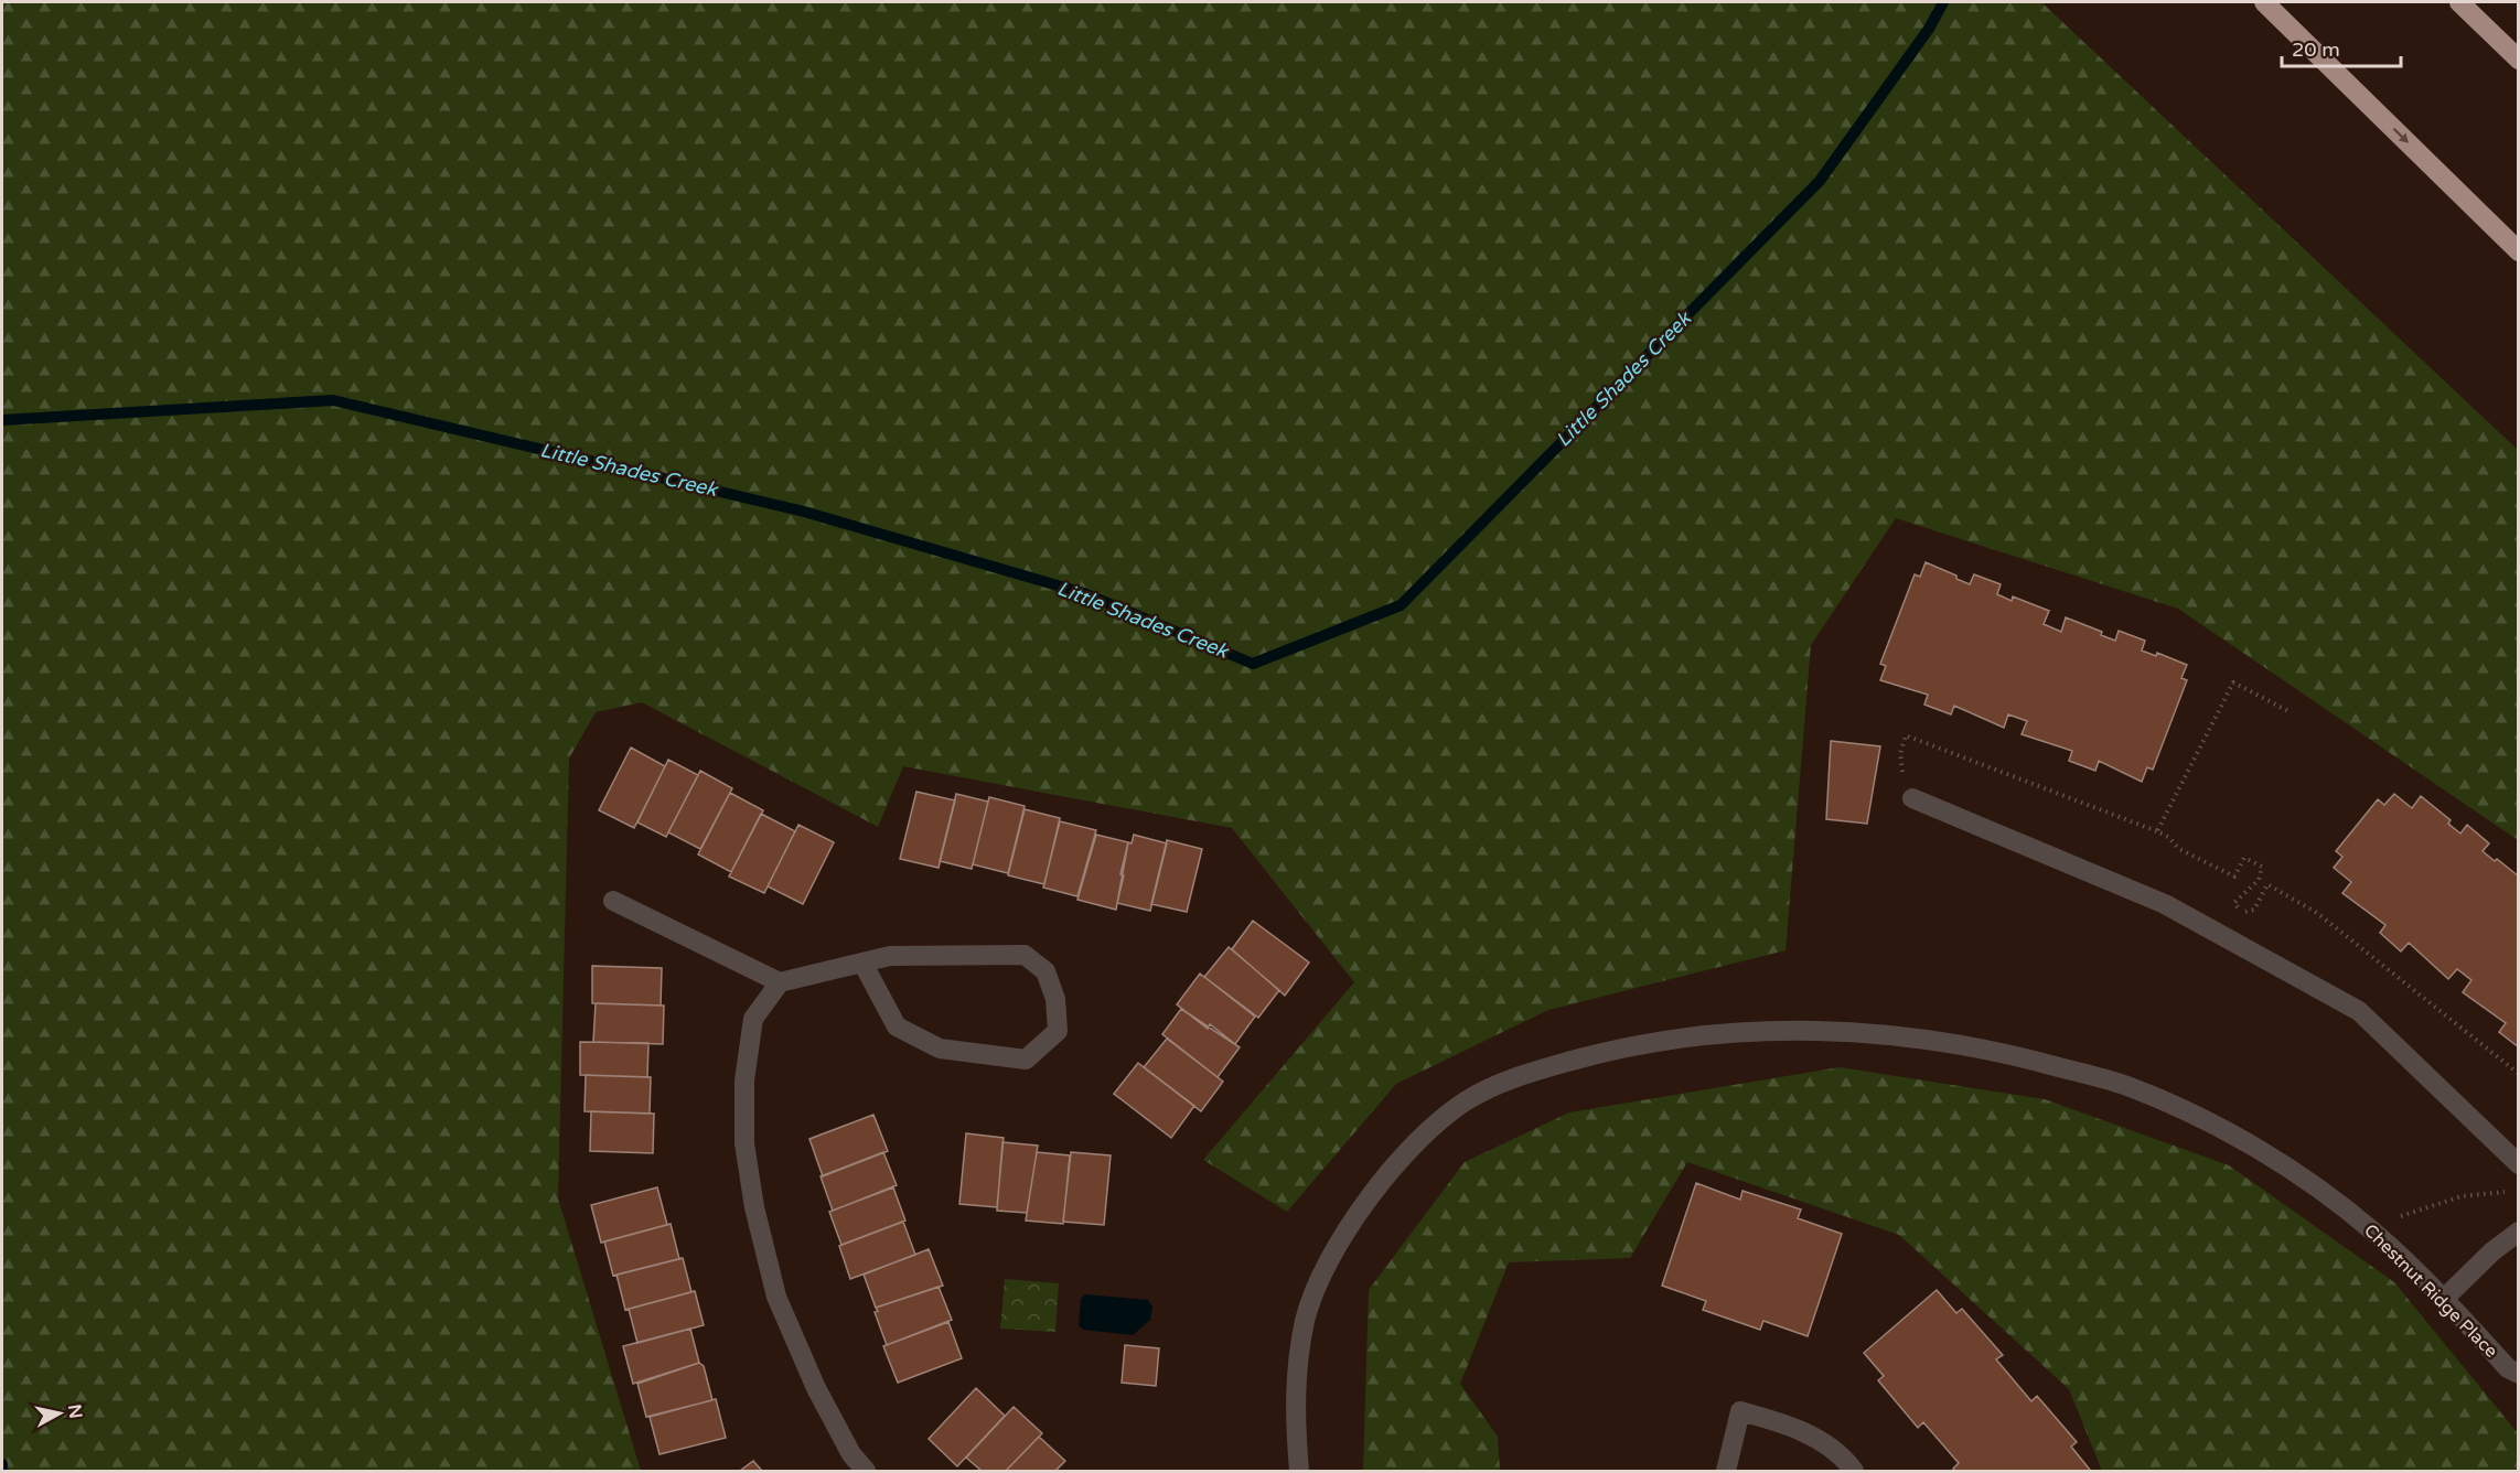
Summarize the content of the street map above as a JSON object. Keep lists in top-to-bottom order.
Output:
{
  "streets": {
    "street": ["Chestnut Ridge Place"]
  },
  "water": ["Little Shades Creek"],
  "scale_bar": "20 m",
  "north": "right"
}
